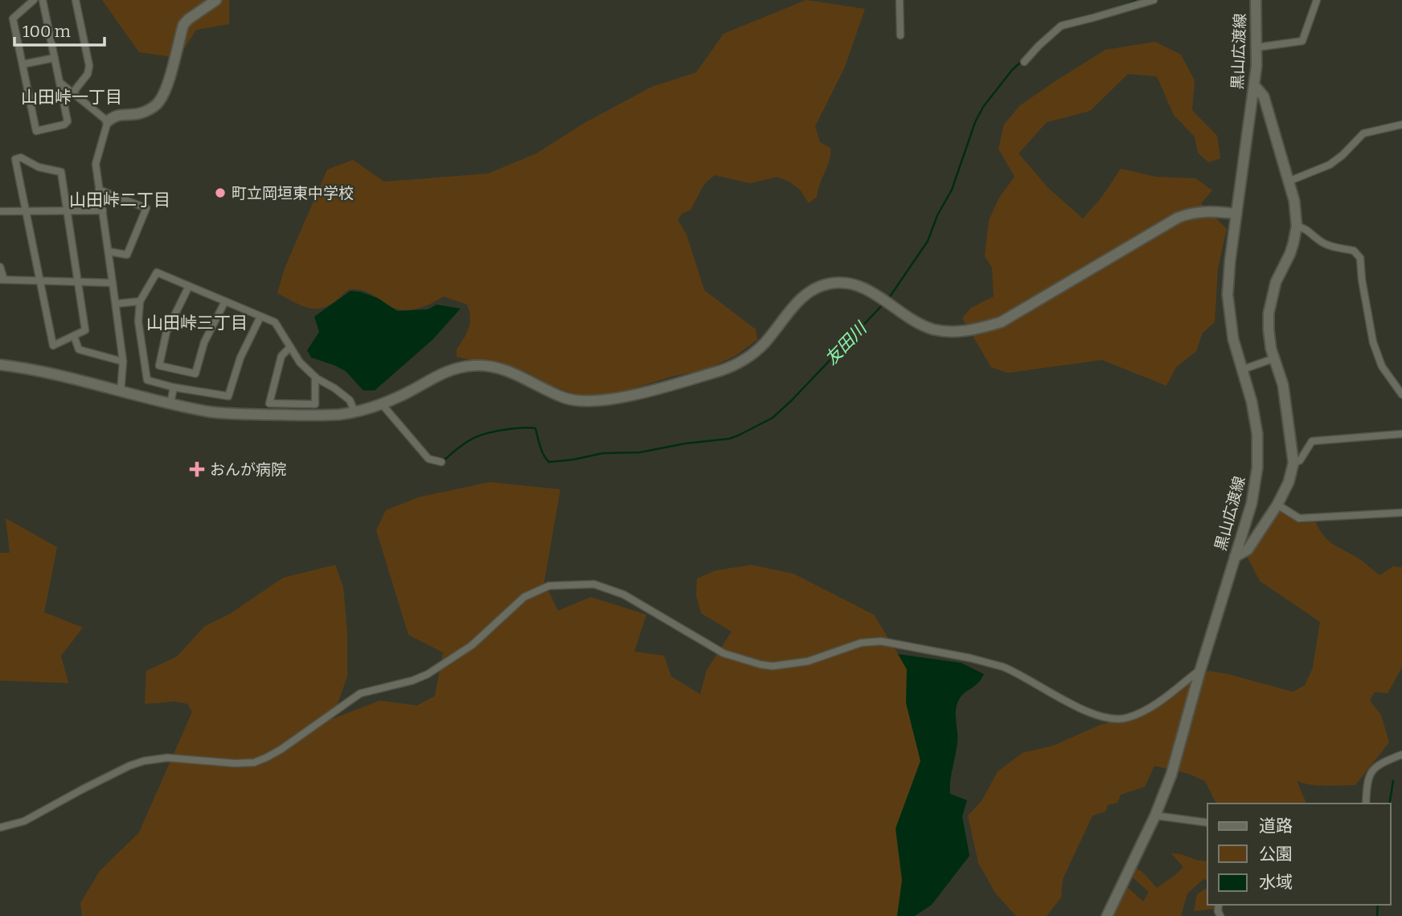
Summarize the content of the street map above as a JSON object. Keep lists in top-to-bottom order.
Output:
{
  "streets": {
    "street": ["黒山広渡線"]
  },
  "districts": ["山田峠一丁目", "山田峠二丁目", "山田峠三丁目"],
  "water": ["友田川"],
  "places": {
    "other": ["町立岡垣東中学校"],
    "health": ["おんが病院"]
  },
  "legend": ["道路", "公園", "水域"],
  "scale_bar": "100 m"
}
